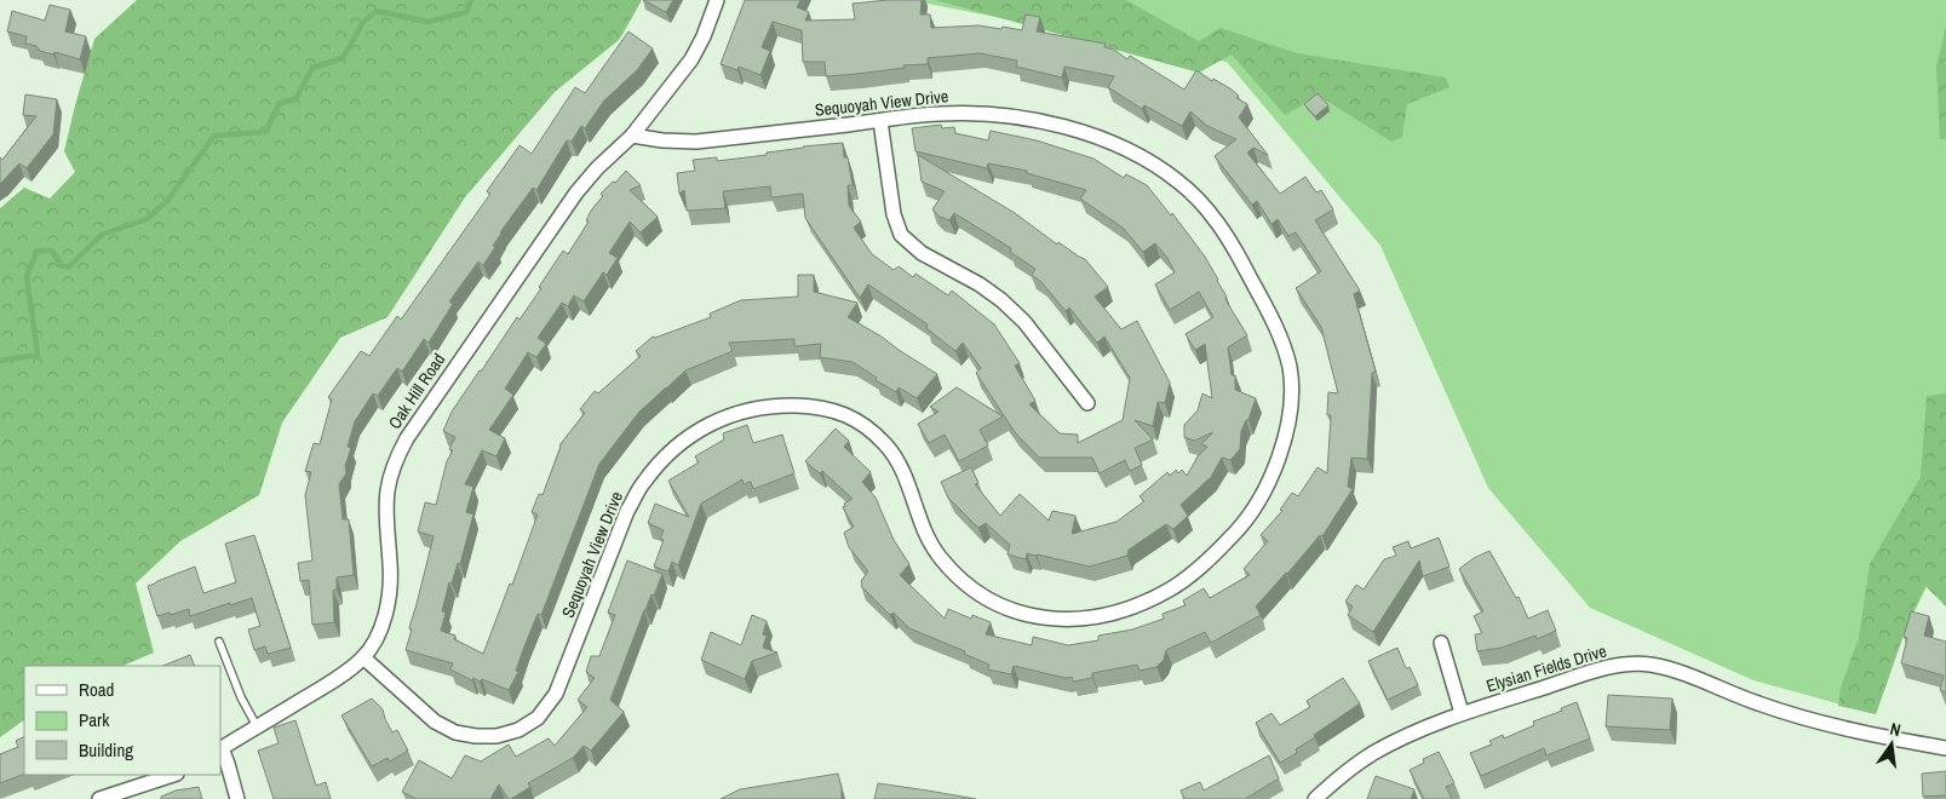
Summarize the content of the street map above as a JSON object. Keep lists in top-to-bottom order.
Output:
{
  "streets": {
    "street": ["Sequoyah View Drive", "Oak Hill Road", "Elysian Fields Drive"]
  },
  "crossings": [
    ["Sequoyah View Drive", "Oak Hill Road"]
  ],
  "legend": ["Road", "Park", "Building"],
  "north": "top"
}
